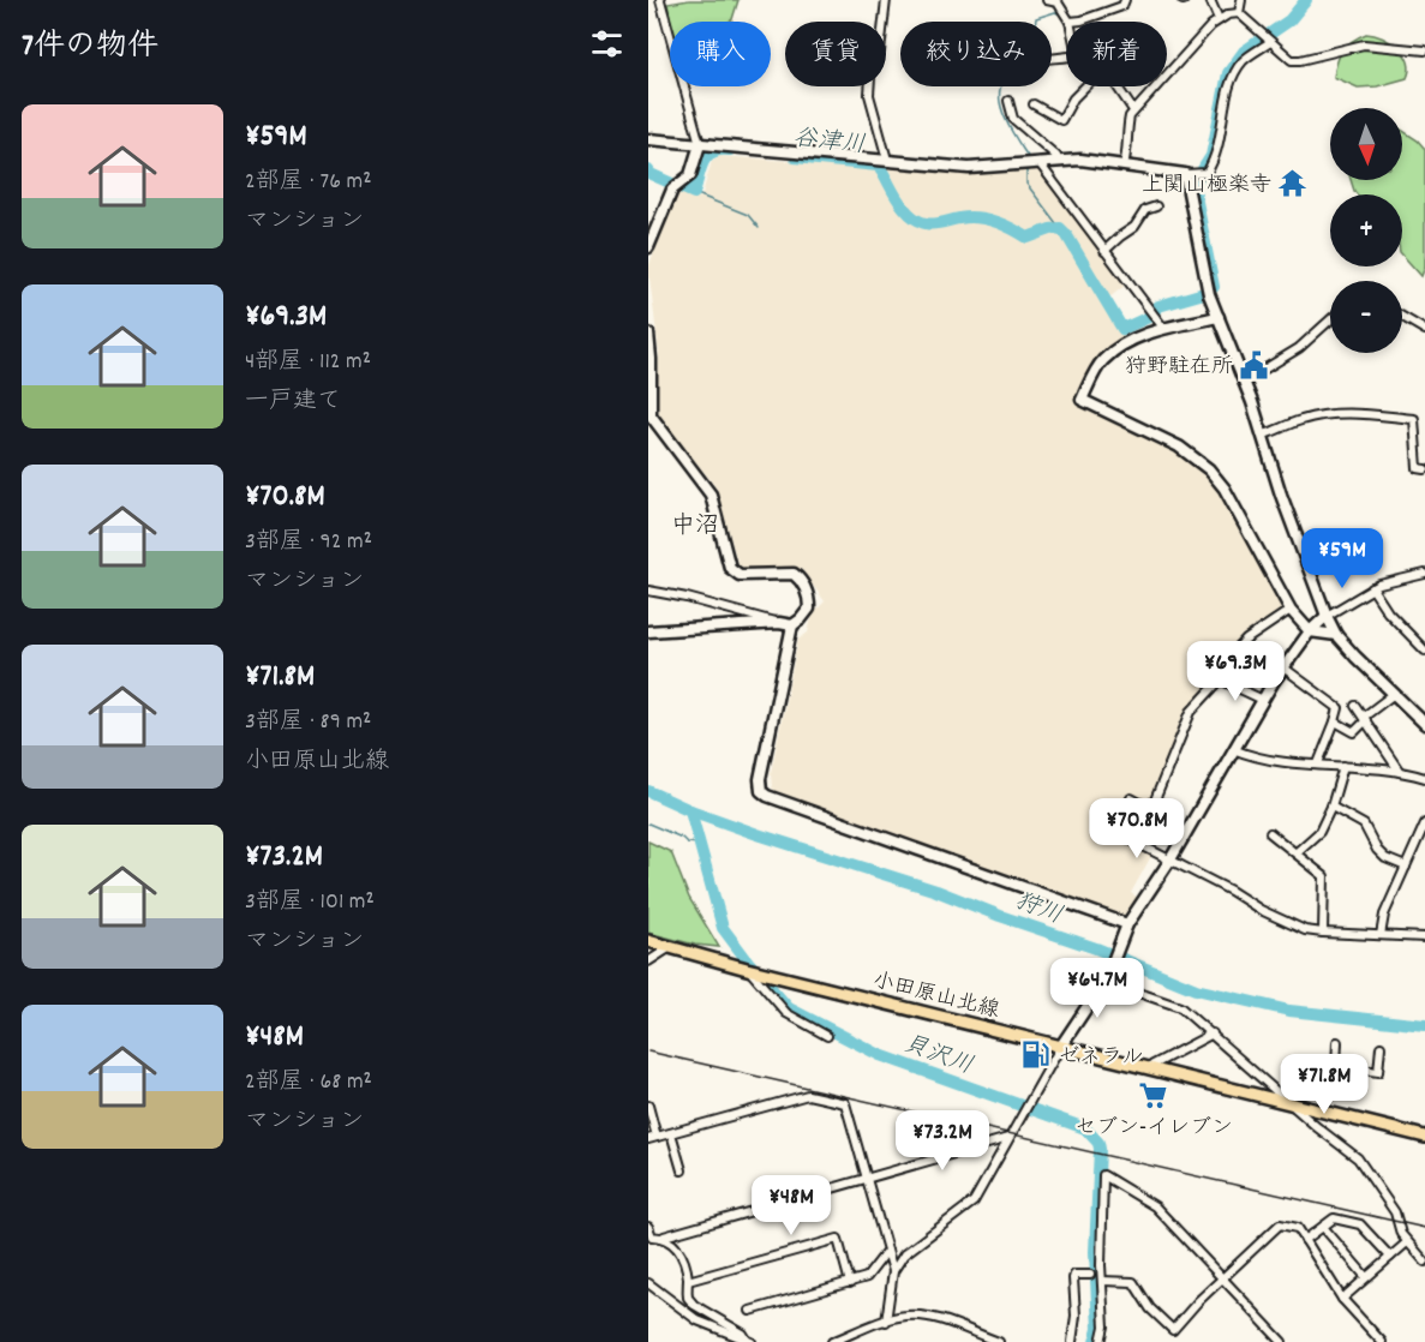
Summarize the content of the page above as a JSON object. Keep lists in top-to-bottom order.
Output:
{
  "streets": {
    "main road": ["小田原山北線"]
  },
  "districts": ["中沼"],
  "water": ["谷津川", "狩川", "貝沢川"],
  "places": {
    "temple": ["上関山極楽寺"],
    "public building": ["狩野駐在所"],
    "fuel station": ["ゼネラル"],
    "supermarket": ["セブン-イレブン"]
  },
  "north": "bottom",
  "page": {
    "heading": "7件の物件",
    "chip": [
      "購入",
      "賃貸",
      "絞り込み",
      "新着"
    ],
    "list": [
      {
        "name": "¥59M",
        "note": "2部屋 · 76 m² · マンション"
      },
      {
        "name": "¥69.3M",
        "note": "4部屋 · 112 m² · 一戸建て"
      },
      {
        "name": "¥70.8M",
        "note": "3部屋 · 92 m² · マンション"
      },
      {
        "name": "¥71.8M",
        "note": "3部屋 · 89 m² · 小田原山北線"
      },
      {
        "name": "¥73.2M",
        "note": "3部屋 · 101 m² · マンション"
      },
      {
        "name": "¥48M",
        "note": "2部屋 · 68 m² · マンション"
      }
    ],
    "map_buttons": ["+", "−"],
    "price": [
      "¥59M",
      "¥69.3M",
      "¥70.8M",
      "¥64.7M",
      "¥71.8M",
      "¥73.2M",
      "¥48M"
    ]
  }
}
